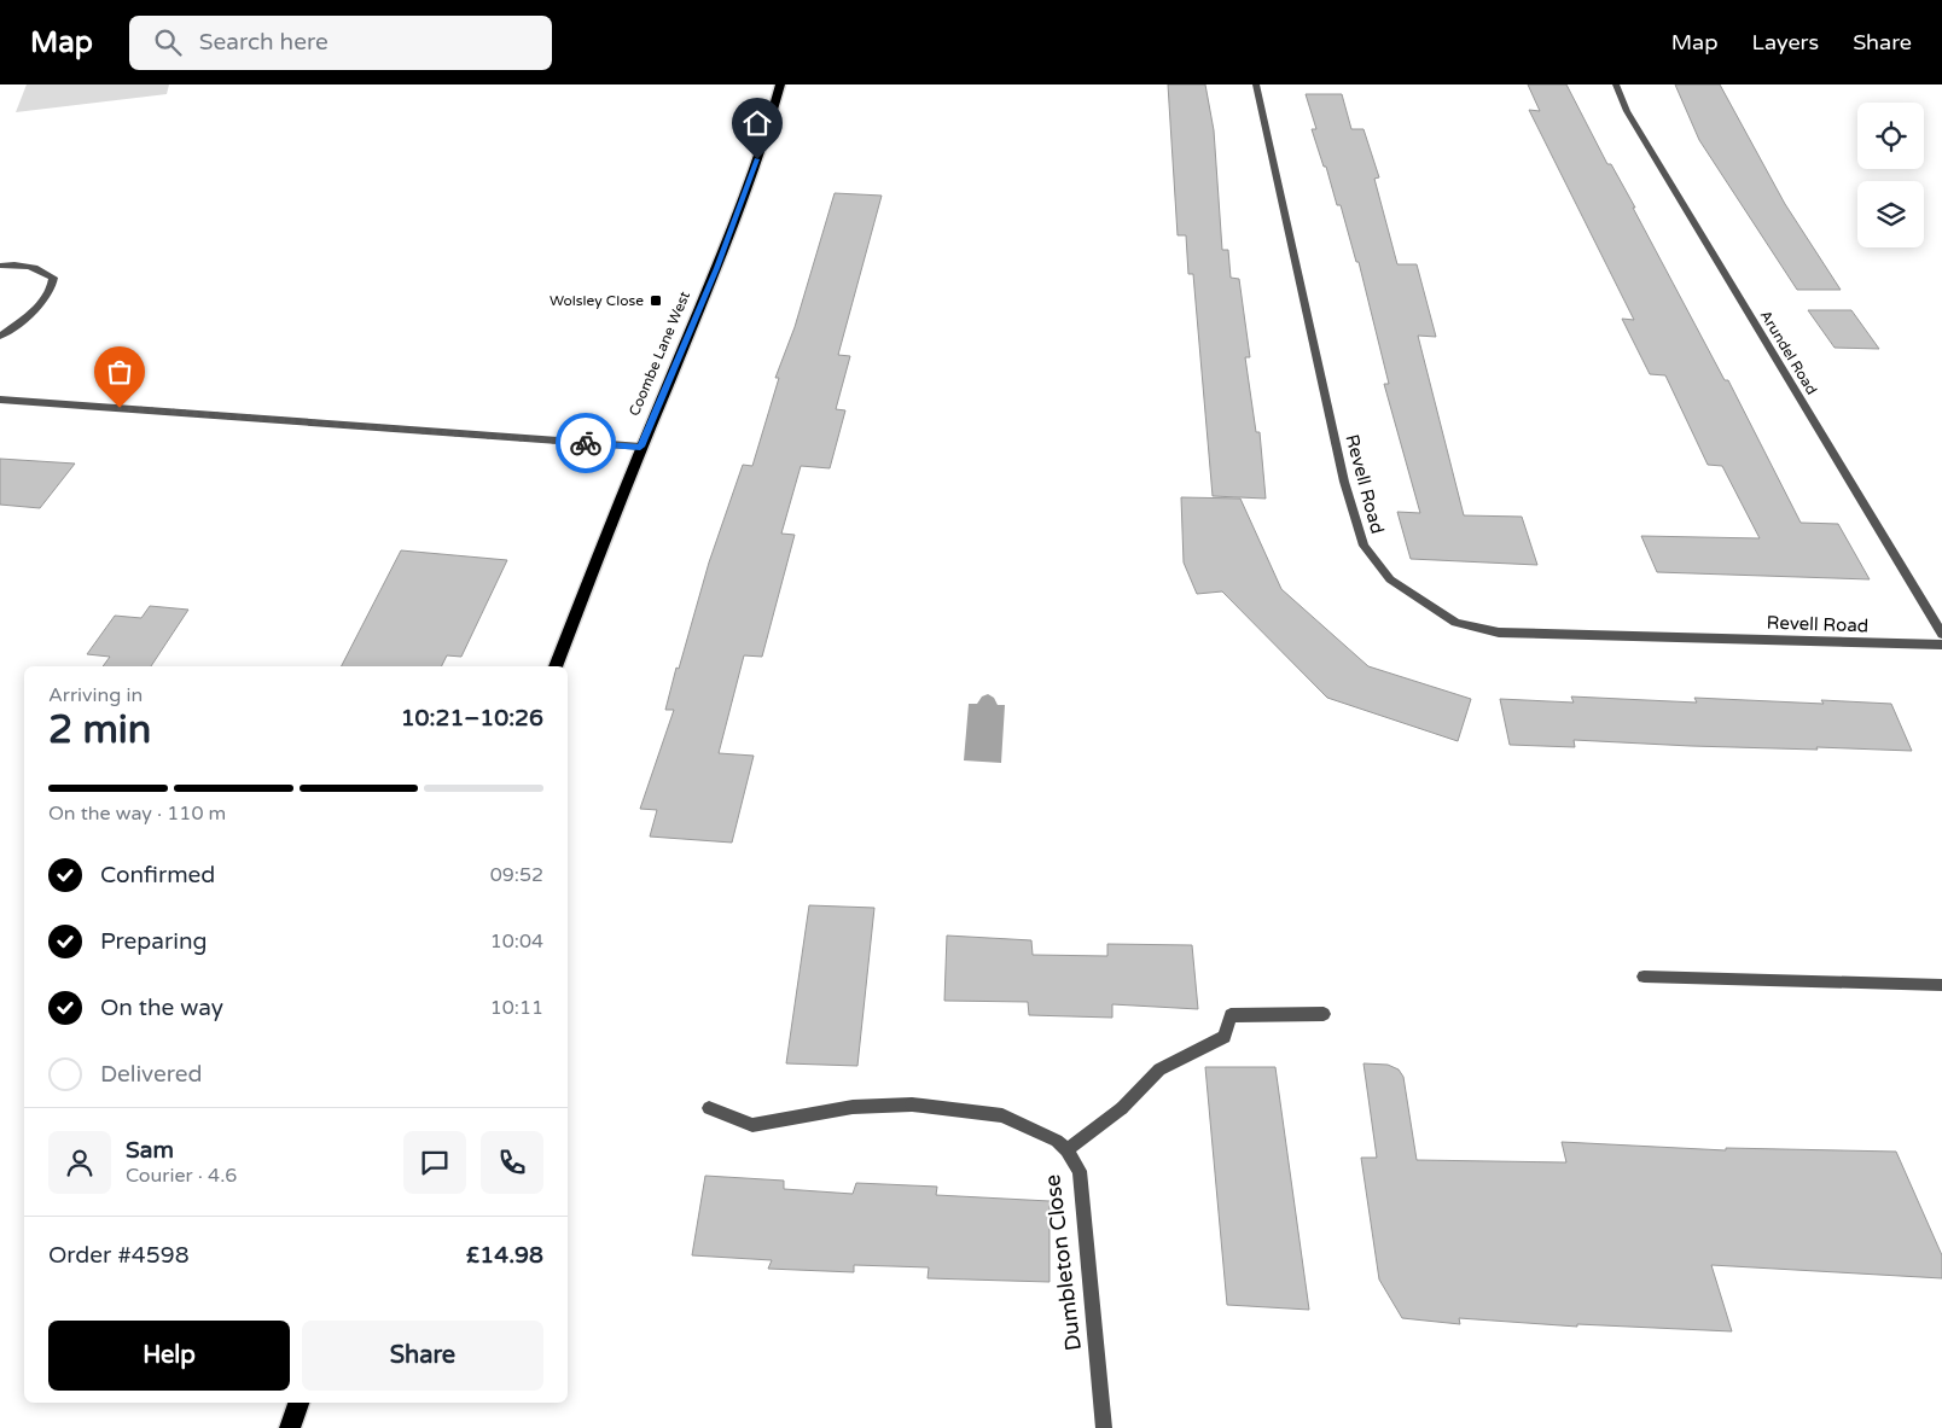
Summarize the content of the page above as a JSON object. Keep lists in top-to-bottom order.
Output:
{
  "streets": {
    "main road": ["Coombe Lane West"],
    "street": ["Arundel Road", "Revell Road", "Dumbleton Close"]
  },
  "places": {
    "transit": ["Wolsley Close"]
  },
  "page": {
    "header": "Map",
    "search": "Search here",
    "nav": ["Map", "Layers", "Share"],
    "heading": ["2 min", "Arriving in", "10:21–10:26"],
    "panel": [
      "Sam",
      "Courier · 4.6",
      "Order #4598",
      "£14.98"
    ],
    "bar": "On the way · 110 m",
    "list": [
      ["Confirmed", "09:52"],
      ["Preparing", "10:04"],
      ["On the way", "10:11"],
      "Delivered"
    ],
    "buttons": ["Help", "Share"]
  }
}
